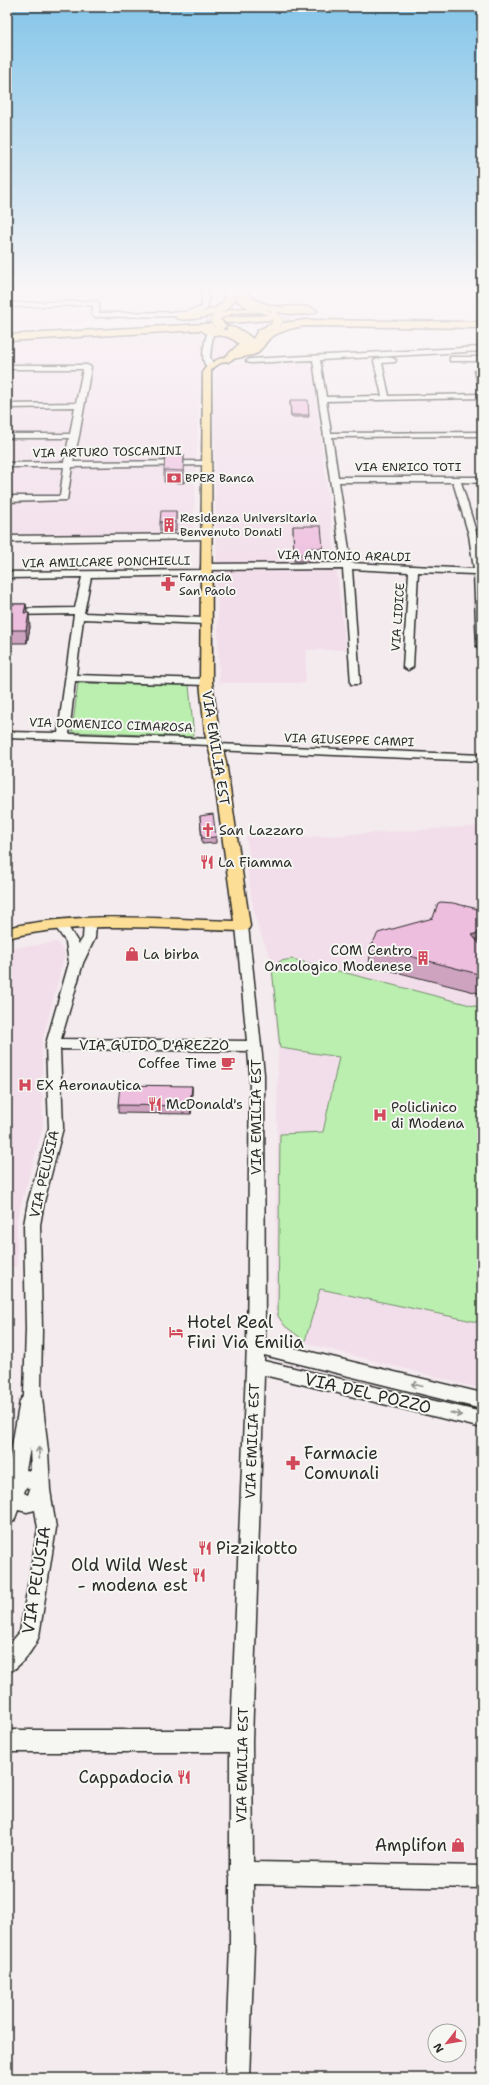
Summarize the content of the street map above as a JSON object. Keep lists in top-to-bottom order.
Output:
{
  "streets": {
    "main road": ["VIA EMILIA EST"],
    "street": [
      "VIA ARTURO TOSCANINI",
      "VIA ENRICO TOTI",
      "VIA ANTONIO ARALDI",
      "VIA AMILCARE PONCHIELLI",
      "VIA LIDICE",
      "VIA DOMENICO CIMAROSA",
      "VIA GIUSEPPE CAMPI",
      "VIA GUIDO D'AREZZO",
      "VIA PELUSIA",
      "VIA DEL POZZO"
    ]
  },
  "crossings": [
    ["VIA ARTURO TOSCANINI", "VIA EMILIA EST"],
    ["VIA ANTONIO ARALDI", "VIA AMILCARE PONCHIELLI"],
    ["VIA ANTONIO ARALDI", "VIA LIDICE"],
    ["VIA ANTONIO ARALDI", "VIA EMILIA EST"],
    ["VIA AMILCARE PONCHIELLI", "VIA EMILIA EST"],
    ["VIA DOMENICO CIMAROSA", "VIA GIUSEPPE CAMPI"],
    ["VIA DOMENICO CIMAROSA", "VIA EMILIA EST"],
    ["VIA GIUSEPPE CAMPI", "VIA EMILIA EST"],
    ["VIA EMILIA EST", "VIA GUIDO D'AREZZO"],
    ["VIA EMILIA EST", "VIA DEL POZZO"],
    ["VIA GUIDO D'AREZZO", "VIA PELUSIA"]
  ],
  "places": {
    "bank": ["BPER Banca"],
    "building": ["Residenza Universitaria Benvenuto Donati", "COM Centro Oncologico Modenese"],
    "pharmacy": ["Farmacia San Paolo", "Farmacie Comunali"],
    "church": ["San Lazzaro"],
    "restaurant": [
      "La Fiamma",
      "McDonald's",
      "Pizzikotto",
      "Old Wild West - modena est",
      "Cappadocia"
    ],
    "shop": ["La birba", "Amplifon"],
    "cafe": ["Coffee Time"],
    "hospital": ["EX Aeronautica", "Policlinico di Modena"],
    "hotel": ["Hotel Real Fini Via Emilia"]
  },
  "north": "bottom left"
}
